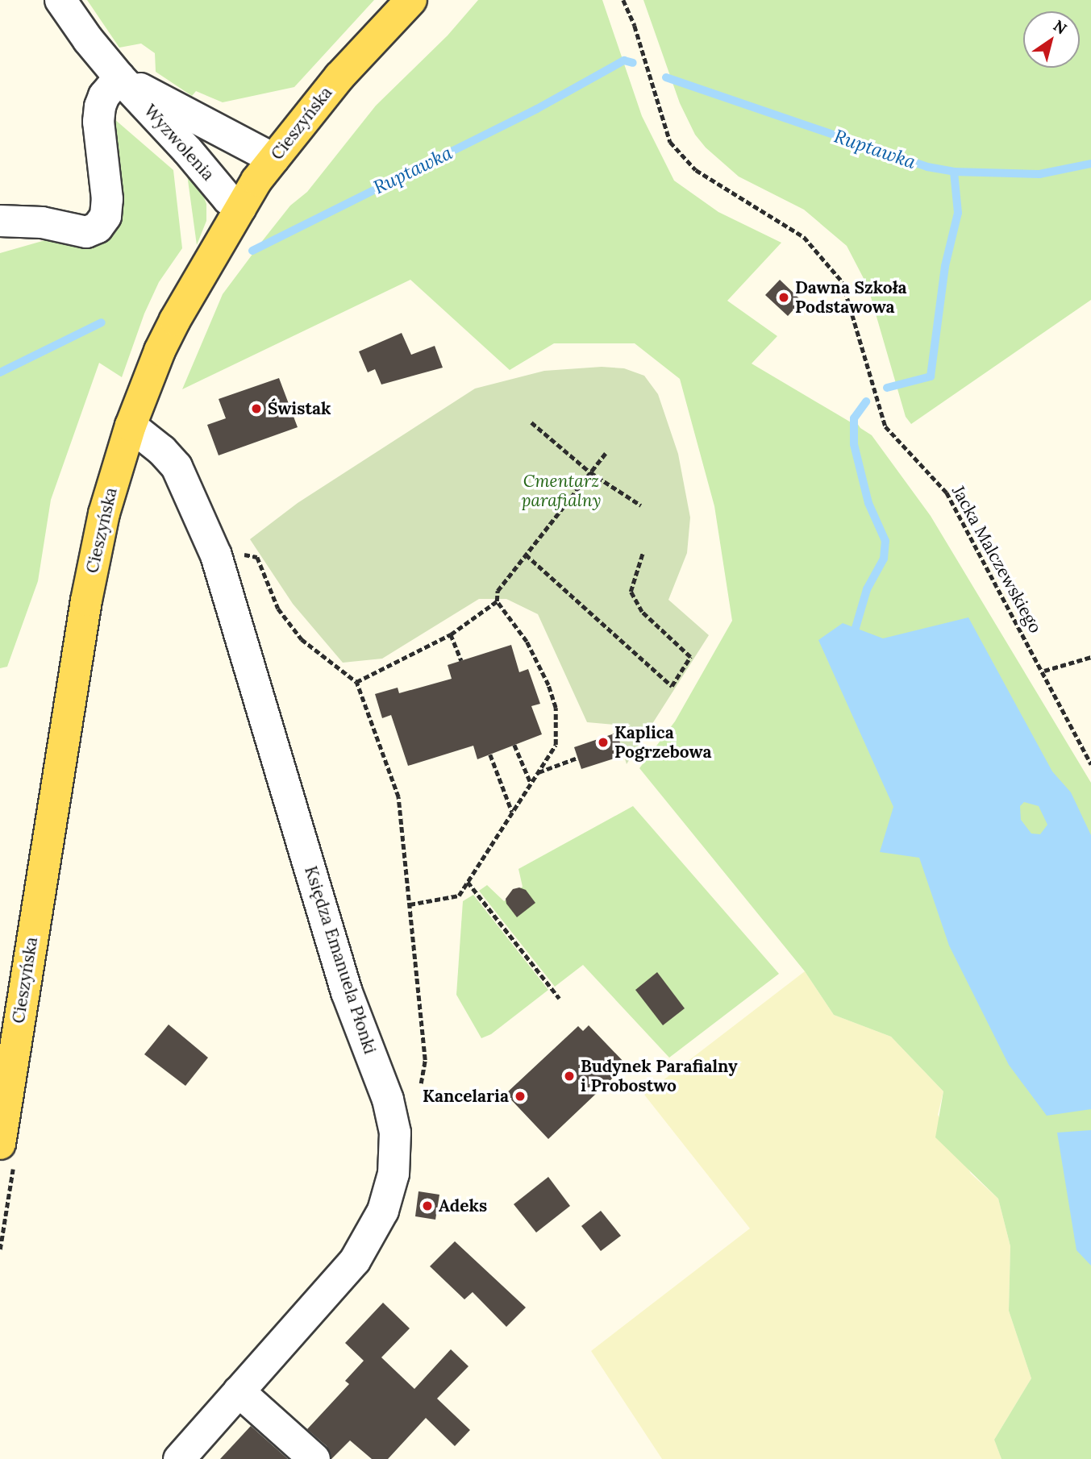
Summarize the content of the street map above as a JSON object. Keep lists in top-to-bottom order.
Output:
{
  "streets": {
    "main road": ["Cieszyńska"],
    "street": ["Wyzwolenia", "Księdza Emanuela Płonki"],
    "path": ["Jacka Malczewskiego"]
  },
  "crossings": [
    ["Cieszyńska", "Wyzwolenia"],
    ["Cieszyńska", "Księdza Emanuela Płonki"]
  ],
  "water": ["Ruptawka"],
  "parks": ["Cmentarz parafialny"],
  "places": [
    "Dawna Szkoła Podstawowa",
    "Świstak",
    "Kaplica Pogrzebowa",
    "Budynek Parafialny i Probostwo",
    "Kancelaria",
    "Adeks"
  ],
  "north": "top right"
}
